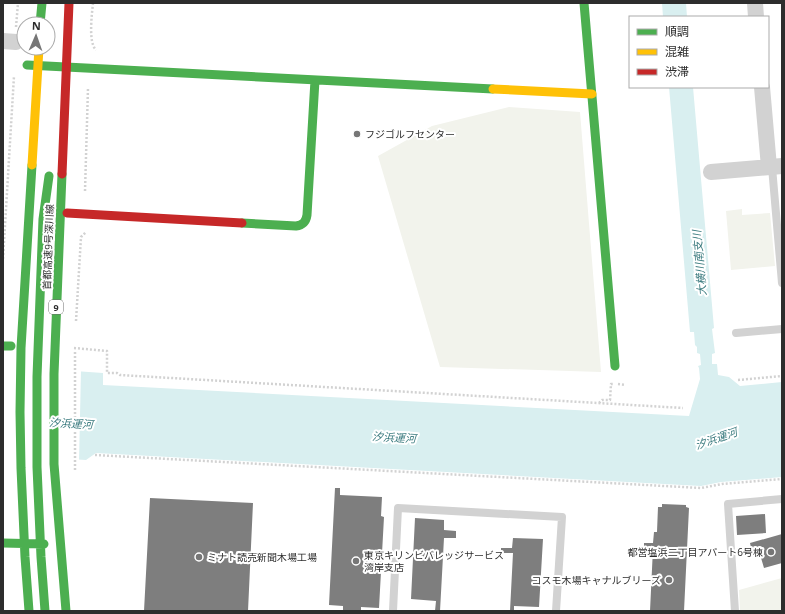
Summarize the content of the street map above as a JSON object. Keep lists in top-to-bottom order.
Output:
{
  "streets": {
    "main road": ["首都高速9号深川線", "9"]
  },
  "water": ["大横川南支川", "汐浜運河"],
  "places": [
    "フジゴルフセンター",
    "都営塩浜二丁目アパート6号棟",
    "ミナト読売新聞木場工場",
    "東京キリンビバレッジサービス 湾岸支店",
    "コスモ木場キャナルブリーズ"
  ],
  "legend": ["順調", "混雑", "渋滞"],
  "north": "top"
}
